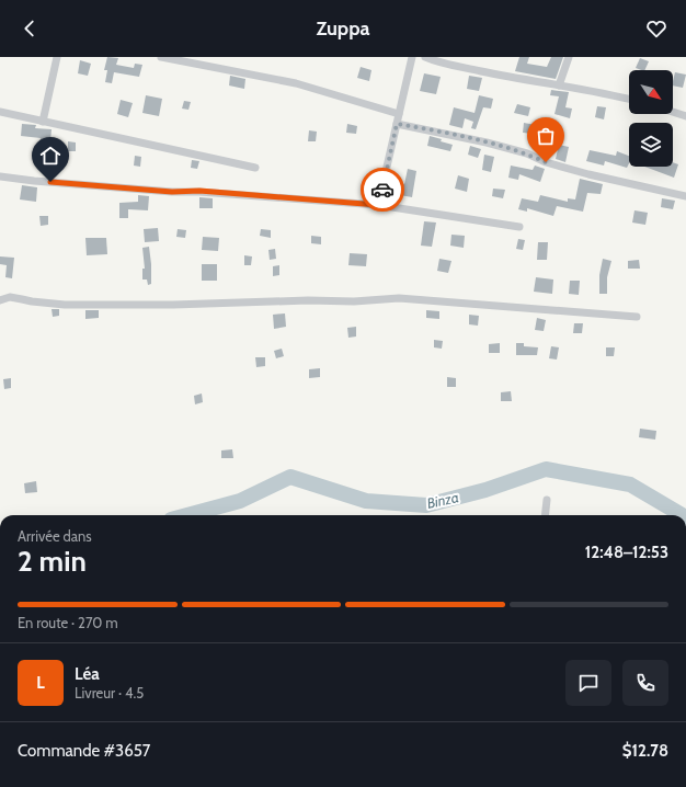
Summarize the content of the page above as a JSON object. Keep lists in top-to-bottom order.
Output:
{
  "water": ["Binza"],
  "north": "bottom right",
  "page": {
    "header": "Zuppa",
    "heading": ["2 min", "Arrivée dans", "12:48–12:53"],
    "panel": [
      "Léa",
      "Livreur · 4.5",
      "Commande #3657",
      "$12.78"
    ],
    "bar": "En route · 270 m",
    "round": "L"
  }
}
